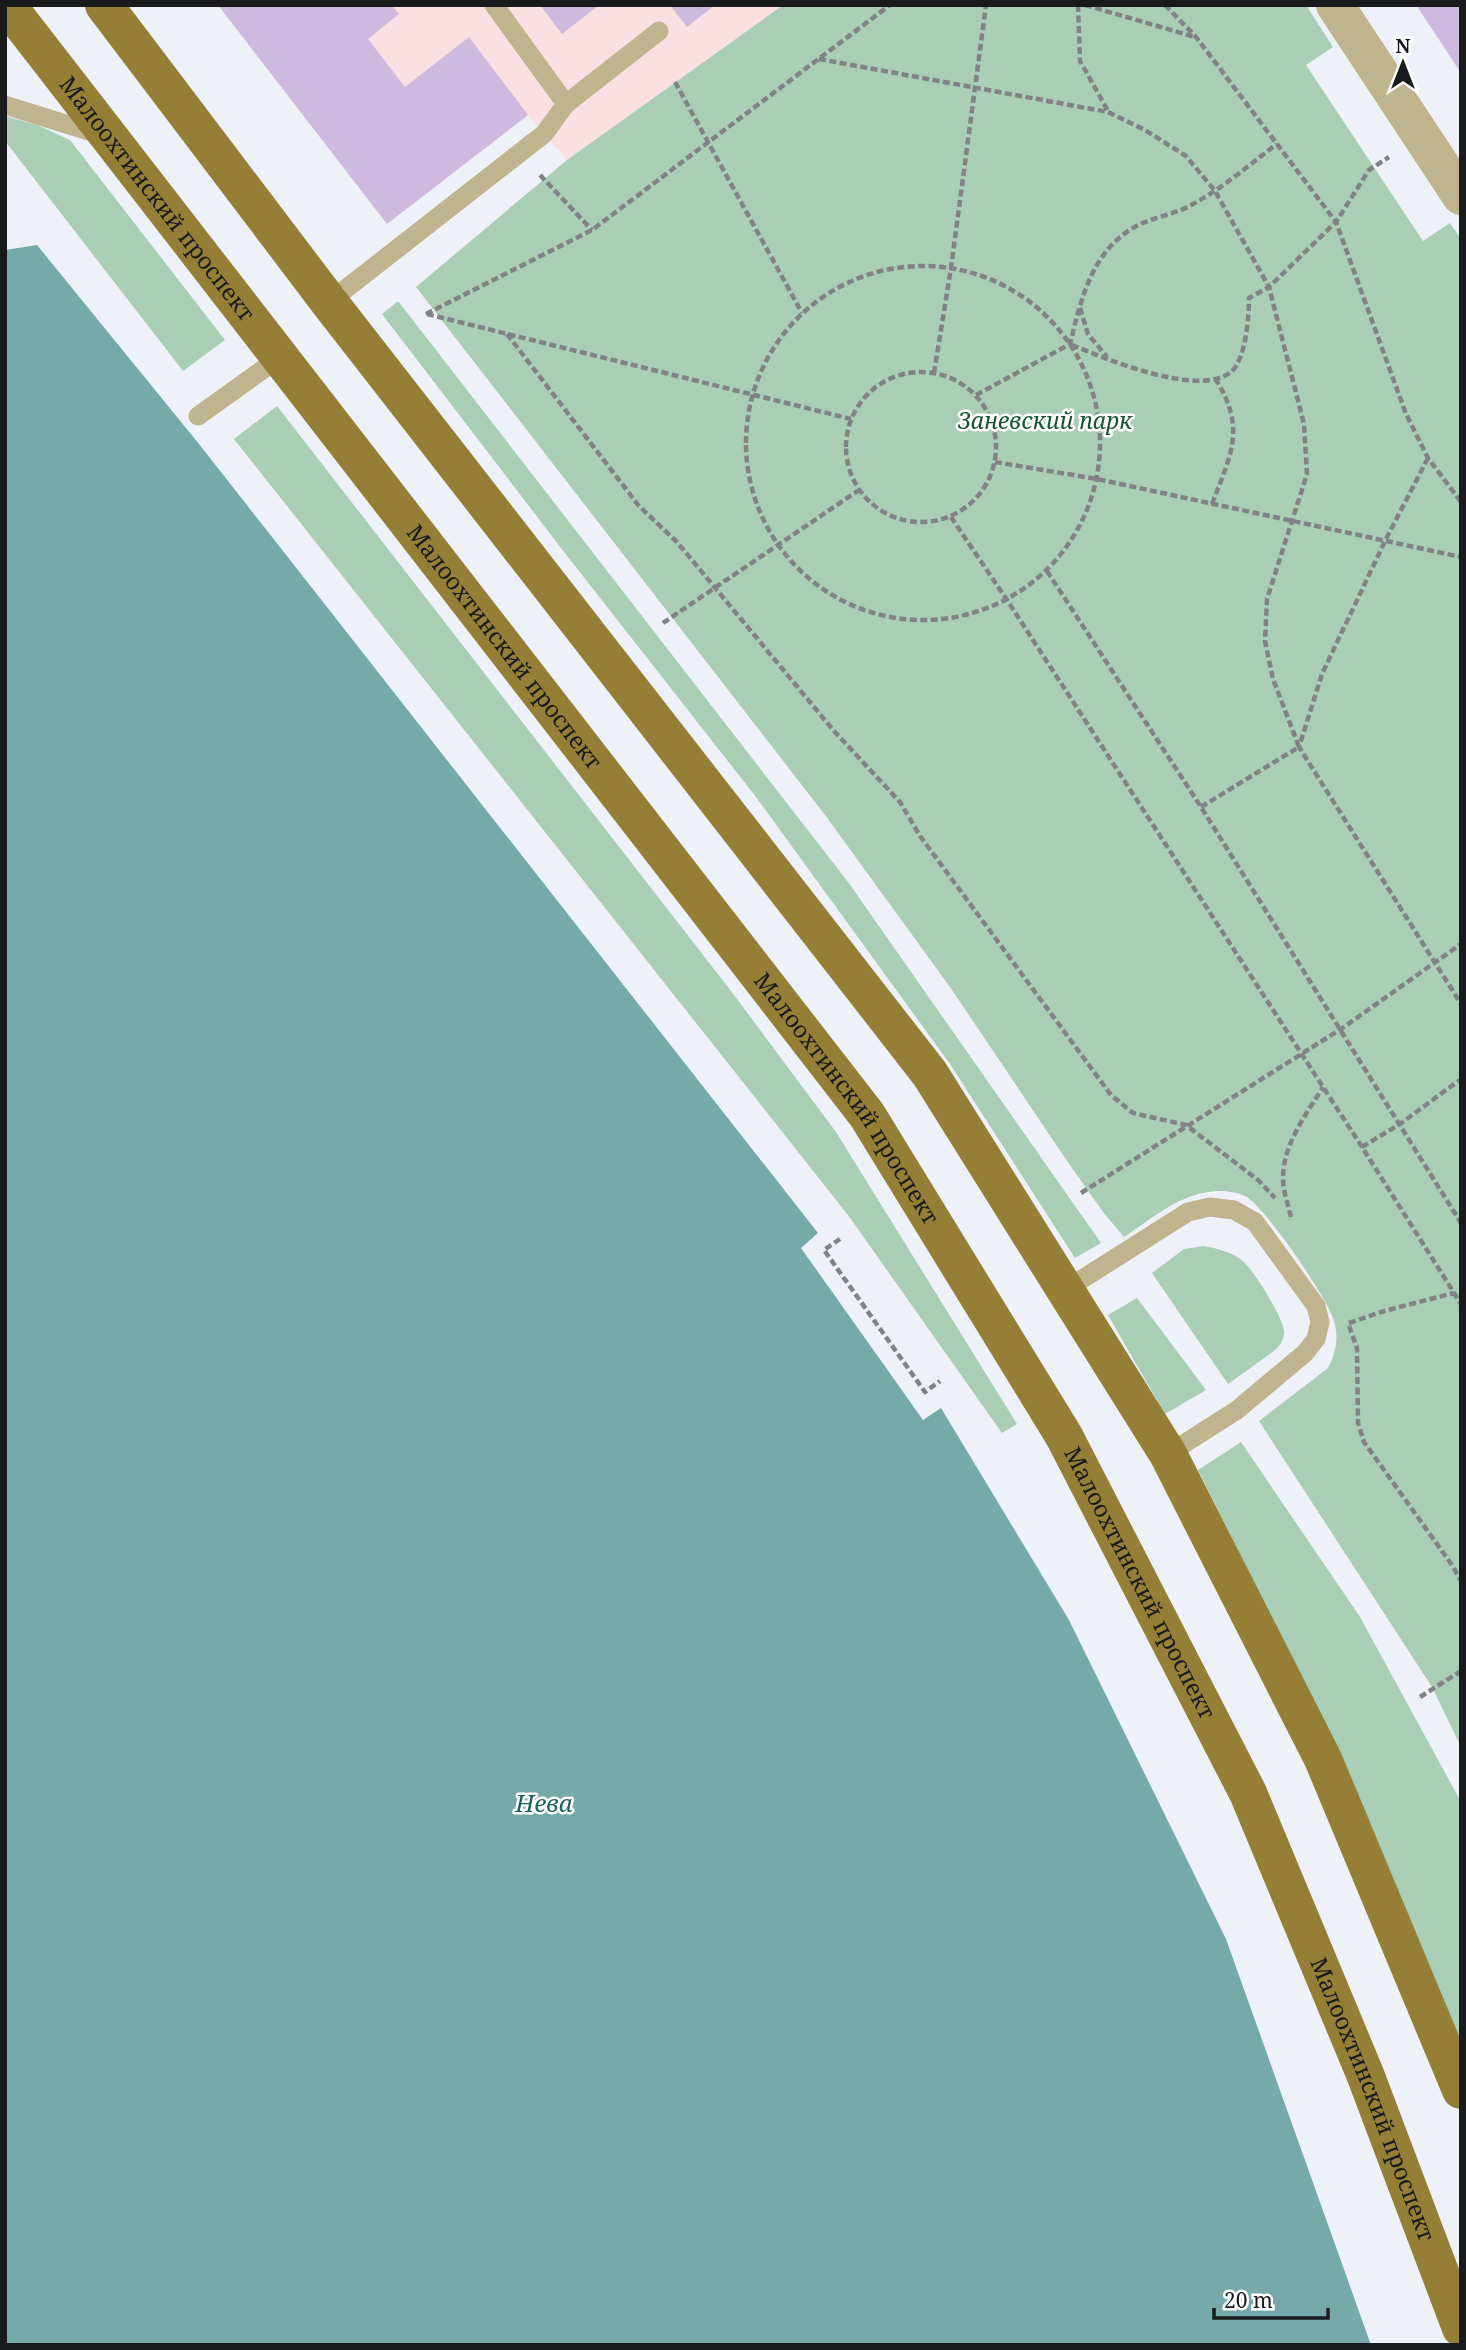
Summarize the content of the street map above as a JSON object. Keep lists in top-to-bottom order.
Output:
{
  "streets": {
    "main road": ["Малоохтинский проспект"]
  },
  "water": ["Нева"],
  "parks": ["Заневский парк"],
  "scale_bar": "20 m",
  "north": "top"
}
